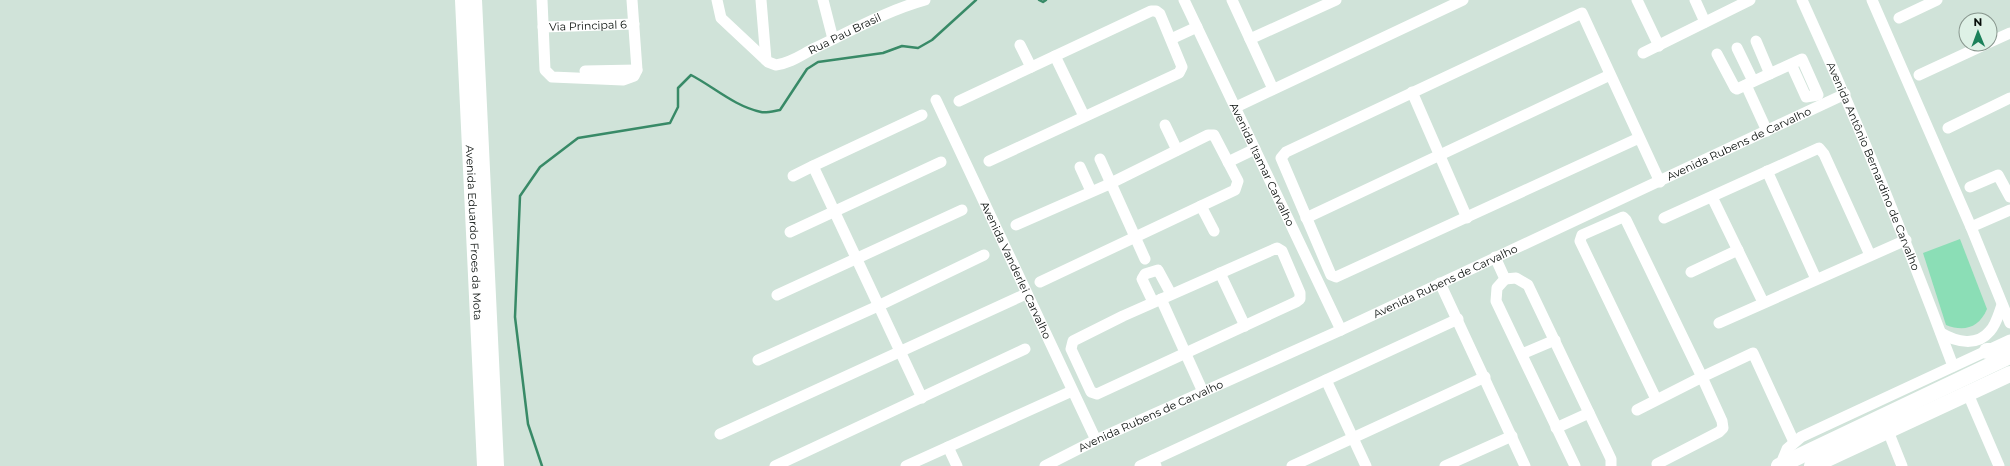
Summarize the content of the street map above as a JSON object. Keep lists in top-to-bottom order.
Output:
{
  "streets": {
    "highway": ["Avenida Eduardo Froes da Mota"],
    "street": [
      "Via Principal 6",
      "Rua Pau Brasil",
      "Avenida Rubens de Carvalho",
      "Avenida Itamar Carvalho",
      "Avenida Antônio Bernardino de Carvalho",
      "Avenida Vanderlei Carvalho"
    ]
  },
  "crossings": [
    ["Avenida Rubens de Carvalho", "Avenida Itamar Carvalho"],
    ["Avenida Rubens de Carvalho", "Avenida Antônio Bernardino de Carvalho"],
    ["Avenida Rubens de Carvalho", "Avenida Vanderlei Carvalho"]
  ],
  "north": "top"
}
